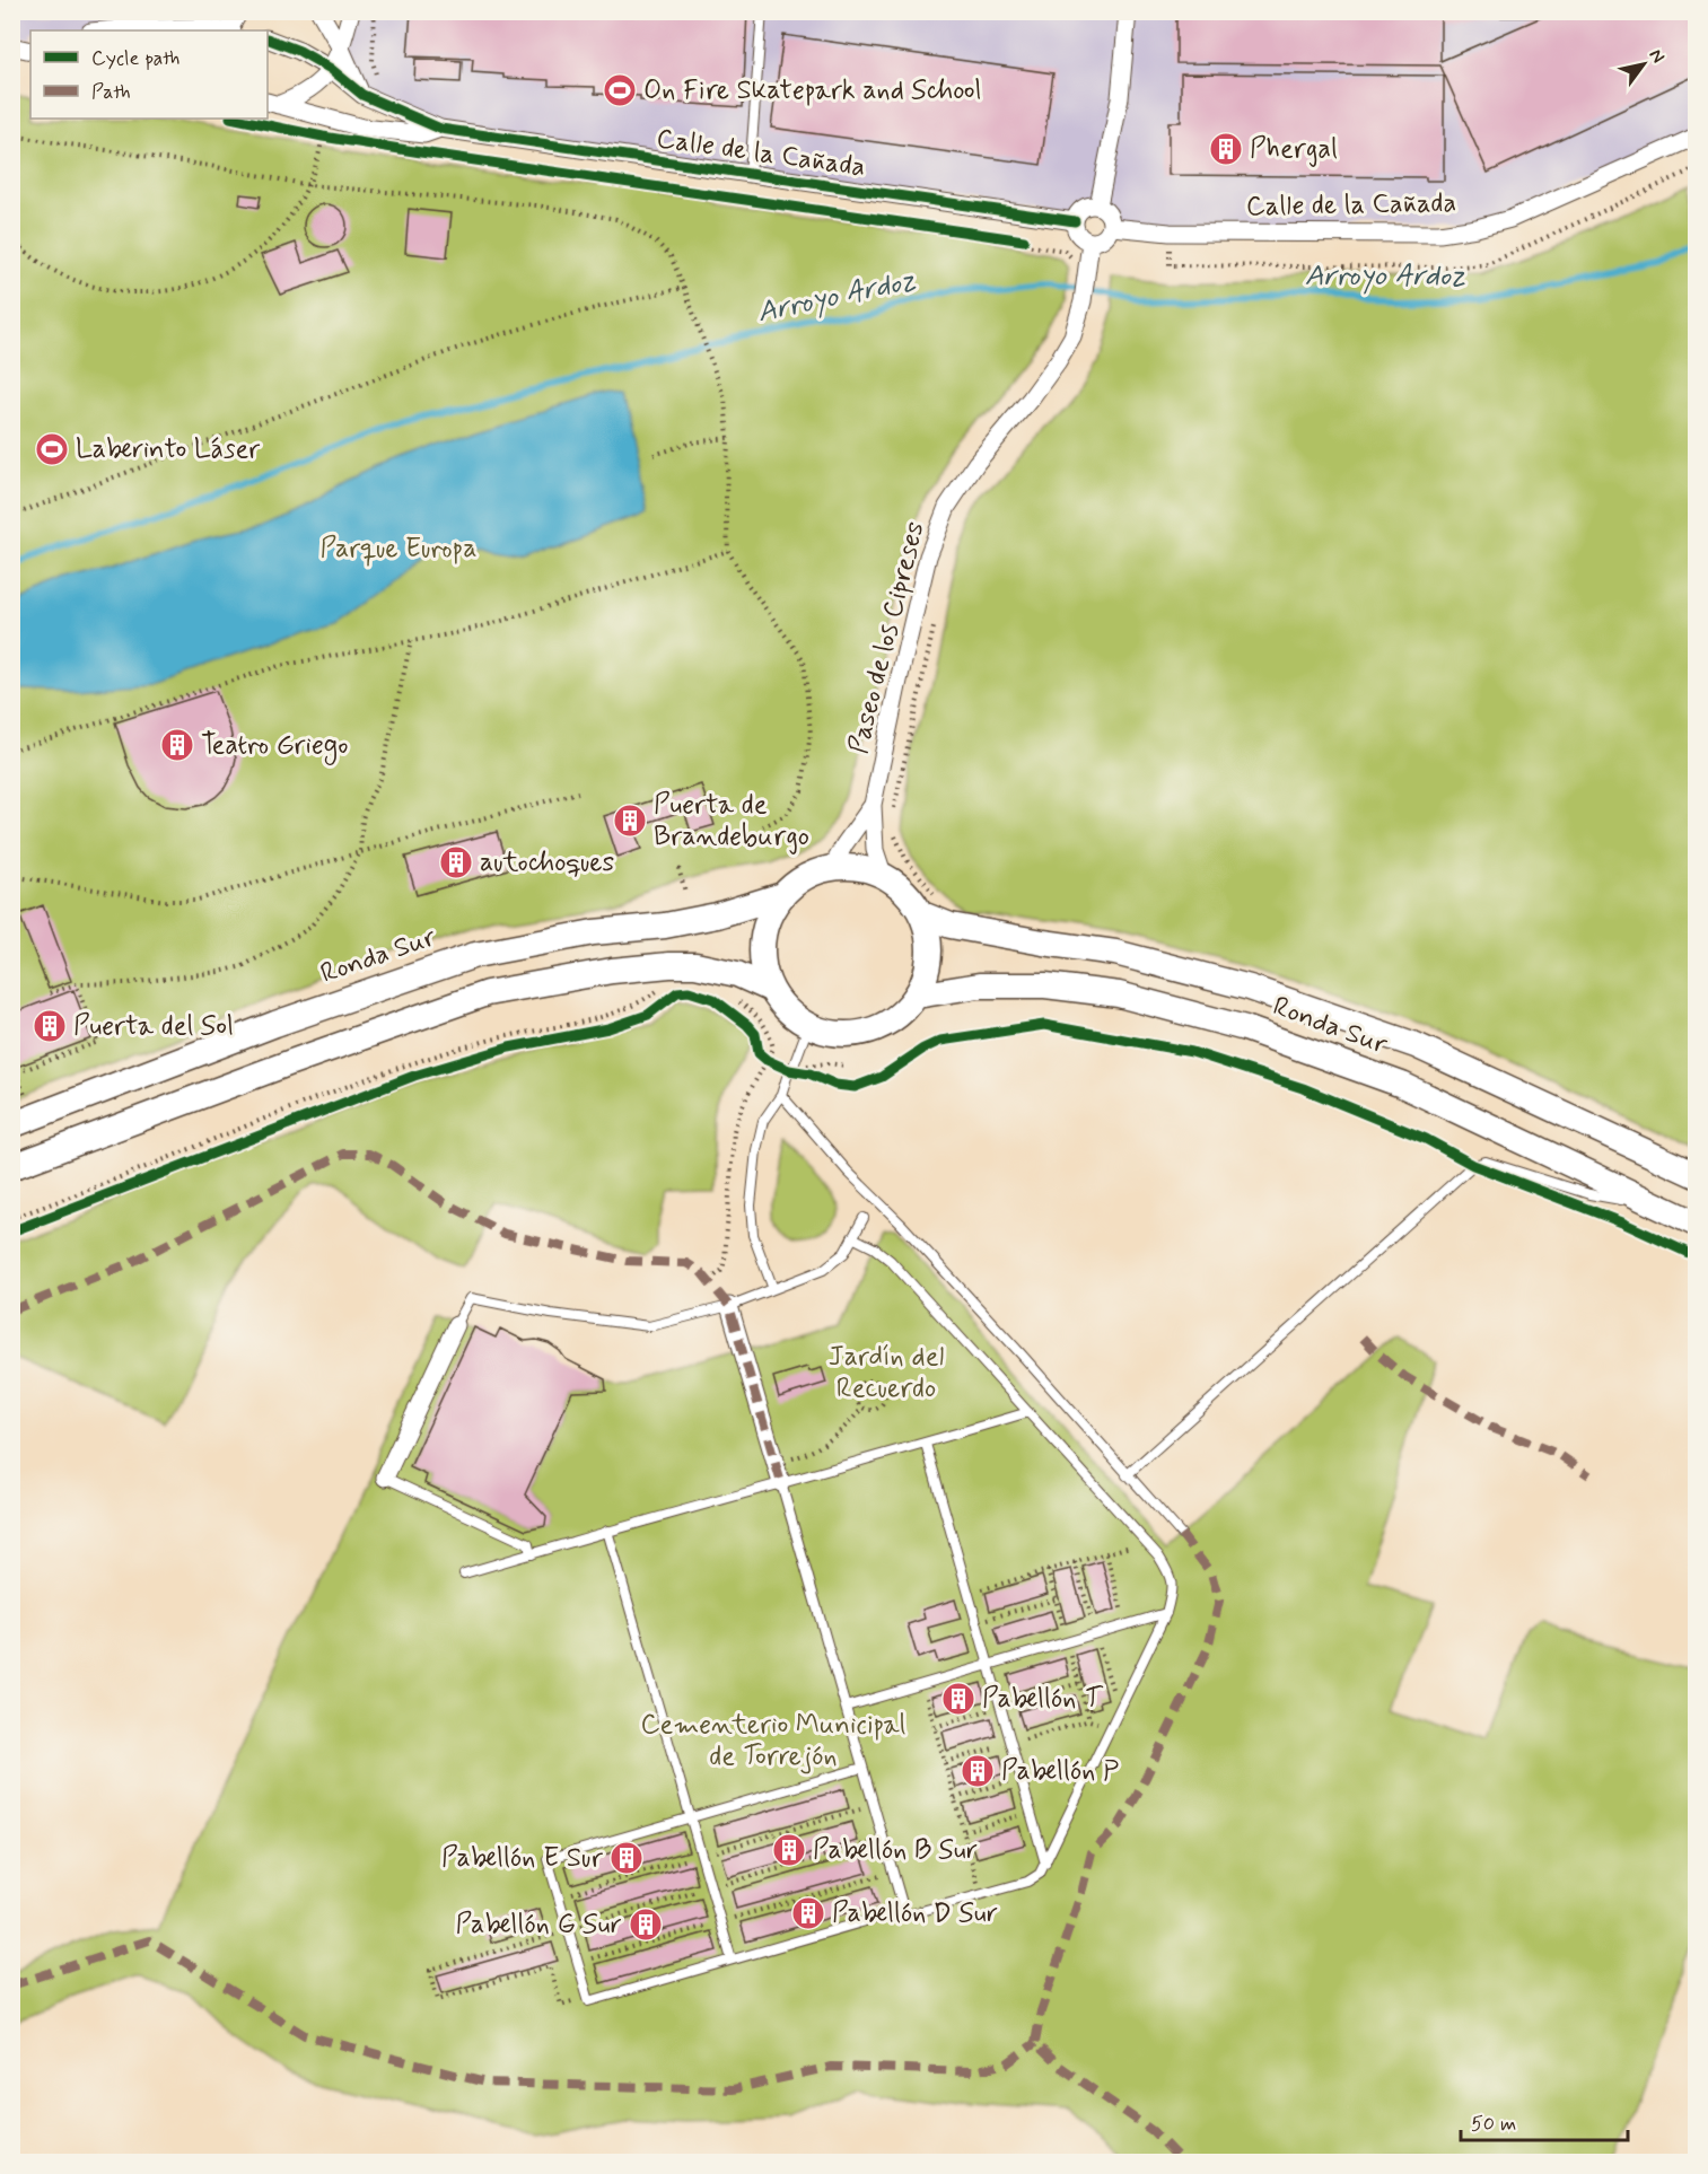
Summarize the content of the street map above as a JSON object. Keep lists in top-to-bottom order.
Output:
{
  "streets": {
    "main road": ["Ronda Sur"],
    "street": ["Calle de la Cañada", "Paseo de los Cipreses"]
  },
  "crossings": [
    ["Calle de la Cañada", "Paseo de los Cipreses"],
    ["Paseo de los Cipreses", "Ronda Sur"]
  ],
  "water": ["Arroyo Ardoz"],
  "parks": ["Parque Europa", "Jardín del Recuerdo", "Cementerio Municipal de Torrejón"],
  "places": {
    "sports": ["On Fire Skatepark and School", "Laberinto Láser"],
    "building": [
      "Phergal",
      "Teatro Griego",
      "Puerta de Brandeburgo",
      "autochoques",
      "Puerta del Sol",
      "Pabellón T",
      "Pabellón P",
      "Pabellón B Sur",
      "Pabellón E Sur",
      "Pabellón D Sur",
      "Pabellón G Sur"
    ]
  },
  "legend": ["Cycle path", "Path"],
  "scale_bar": "50 m",
  "north": "top right"
}
